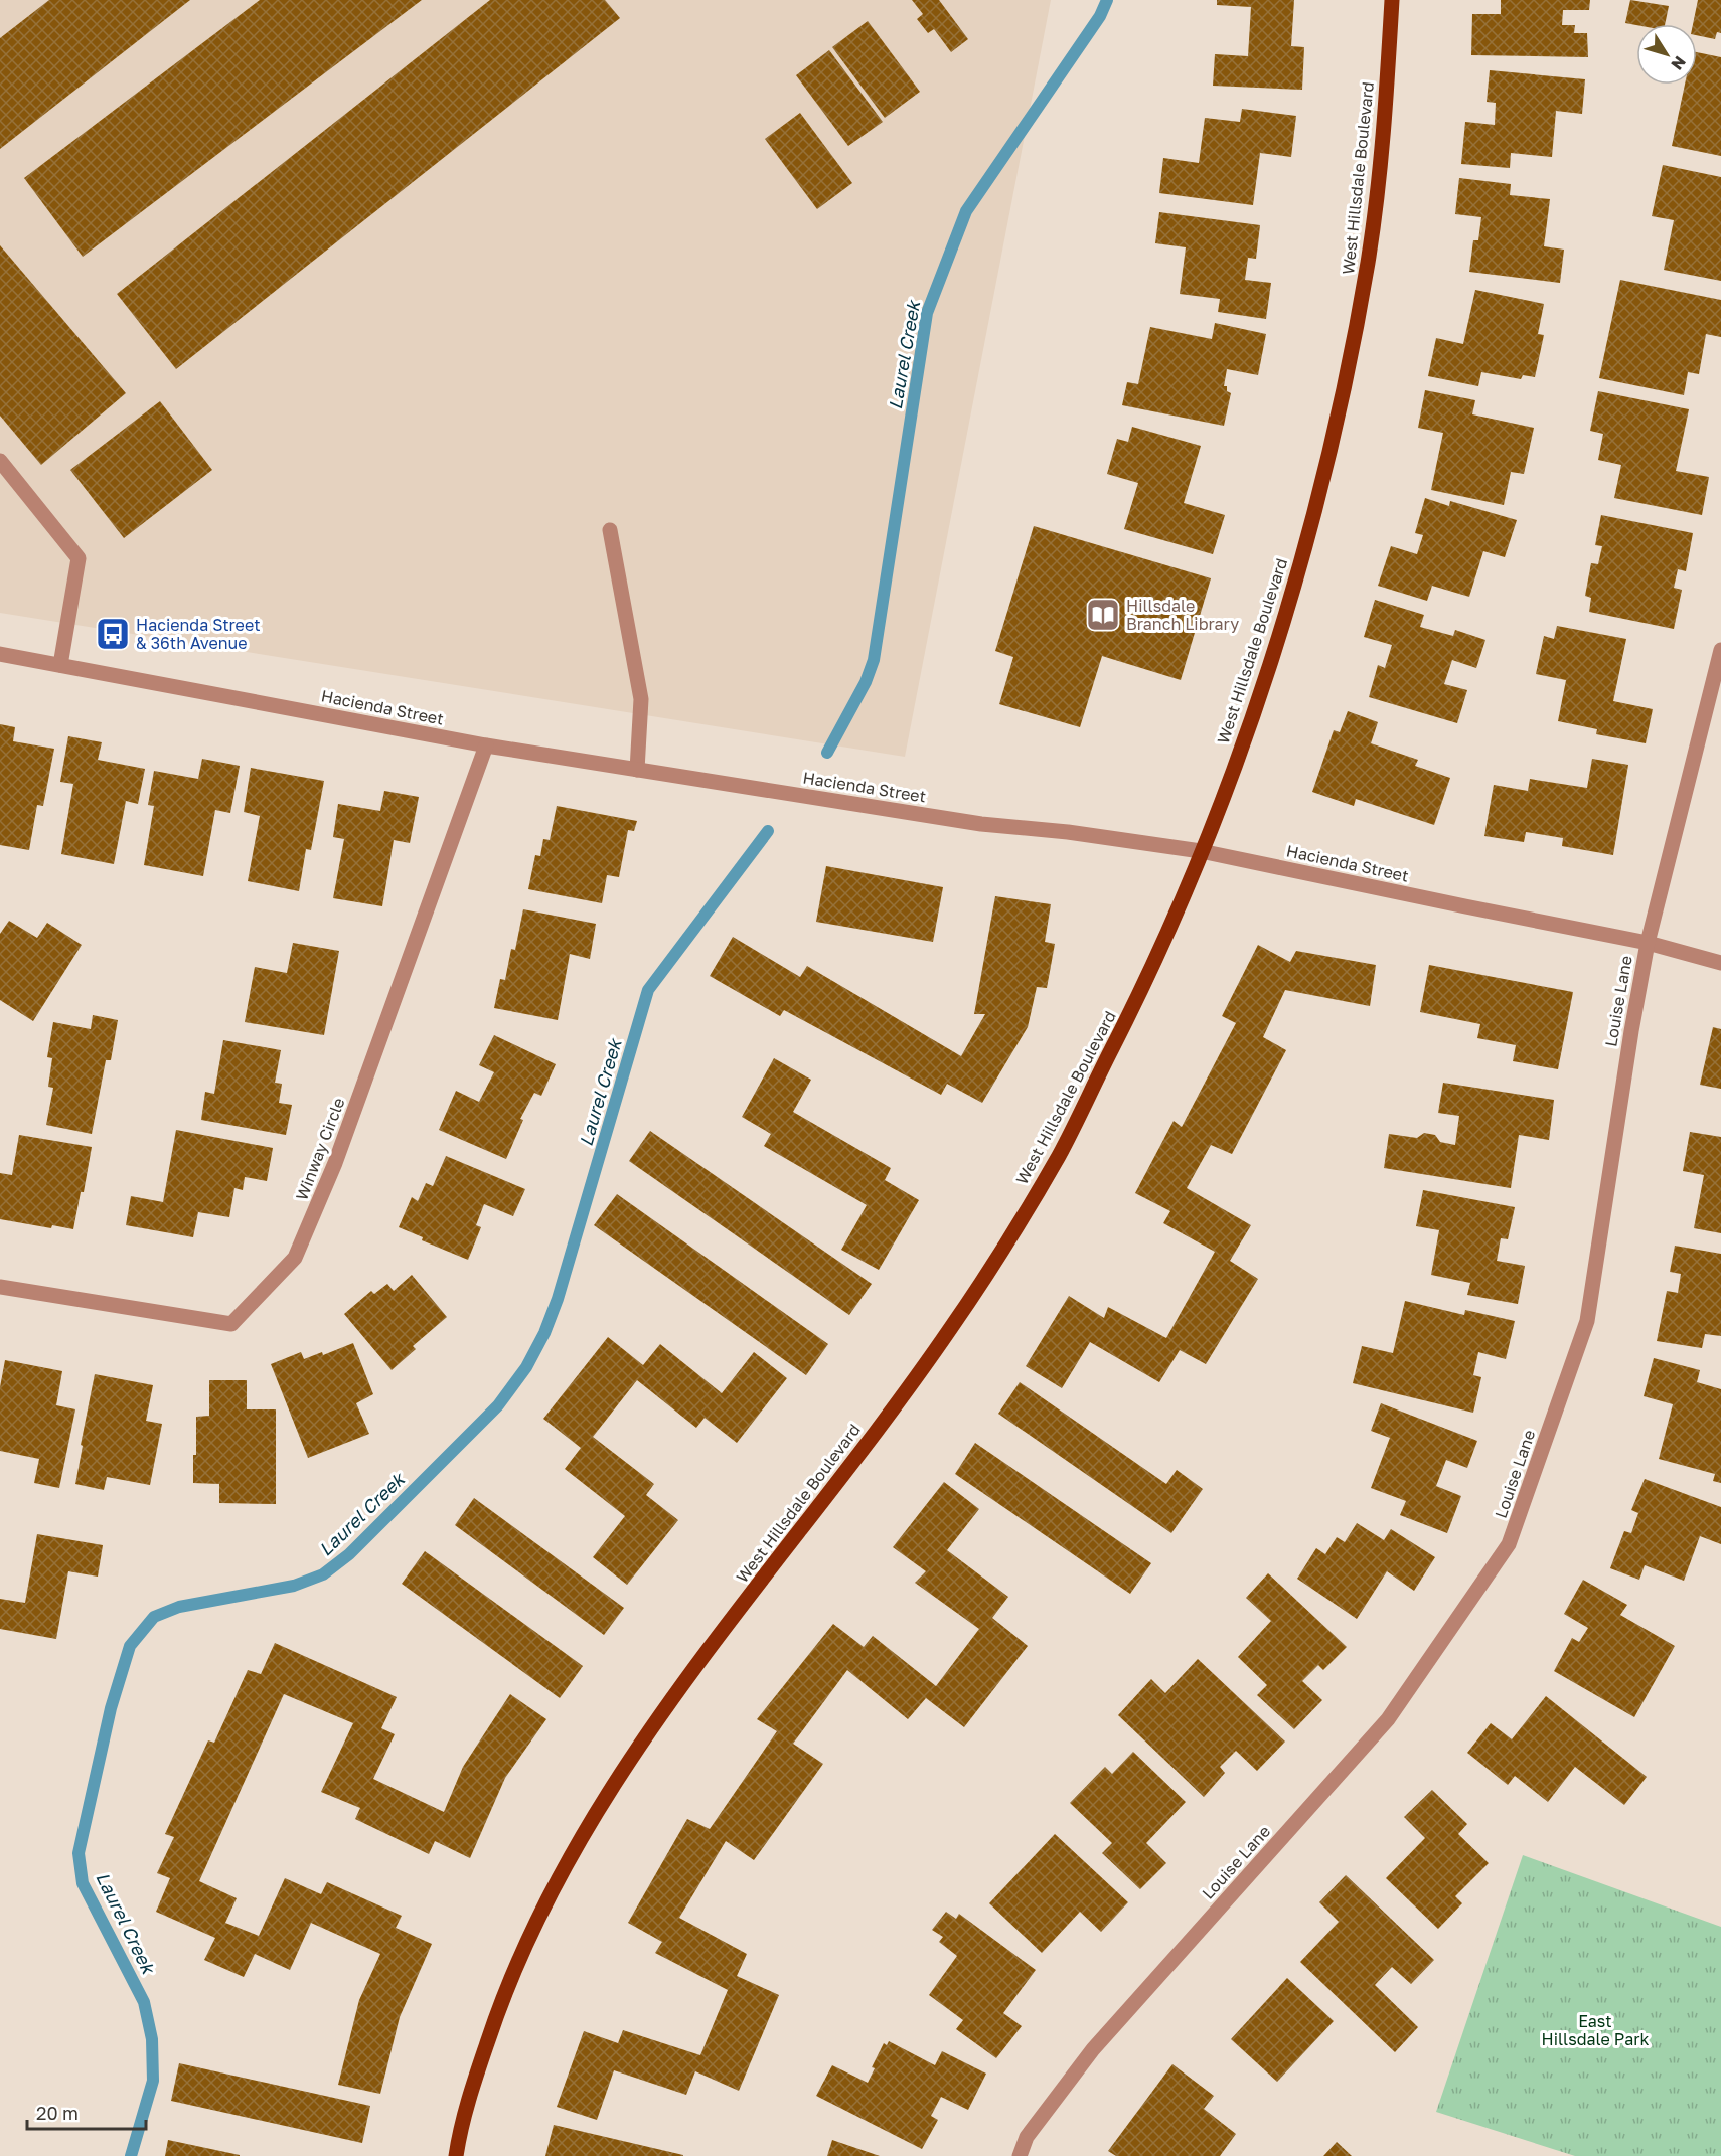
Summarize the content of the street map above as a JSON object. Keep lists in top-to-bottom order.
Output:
{
  "streets": {
    "main road": ["West Hillsdale Boulevard"],
    "street": ["Hacienda Street", "Louise Lane", "Winway Circle"]
  },
  "crossings": [
    ["West Hillsdale Boulevard", "Hacienda Street"],
    ["Hacienda Street", "Louise Lane"],
    ["Hacienda Street", "Winway Circle"]
  ],
  "water": ["Laurel Creek"],
  "parks": ["East Hillsdale Park"],
  "places": {
    "library": ["Hillsdale Branch Library"],
    "bus stop": ["Hacienda Street & 36th Avenue"]
  },
  "scale_bar": "20 m",
  "north": "bottom right"
}
